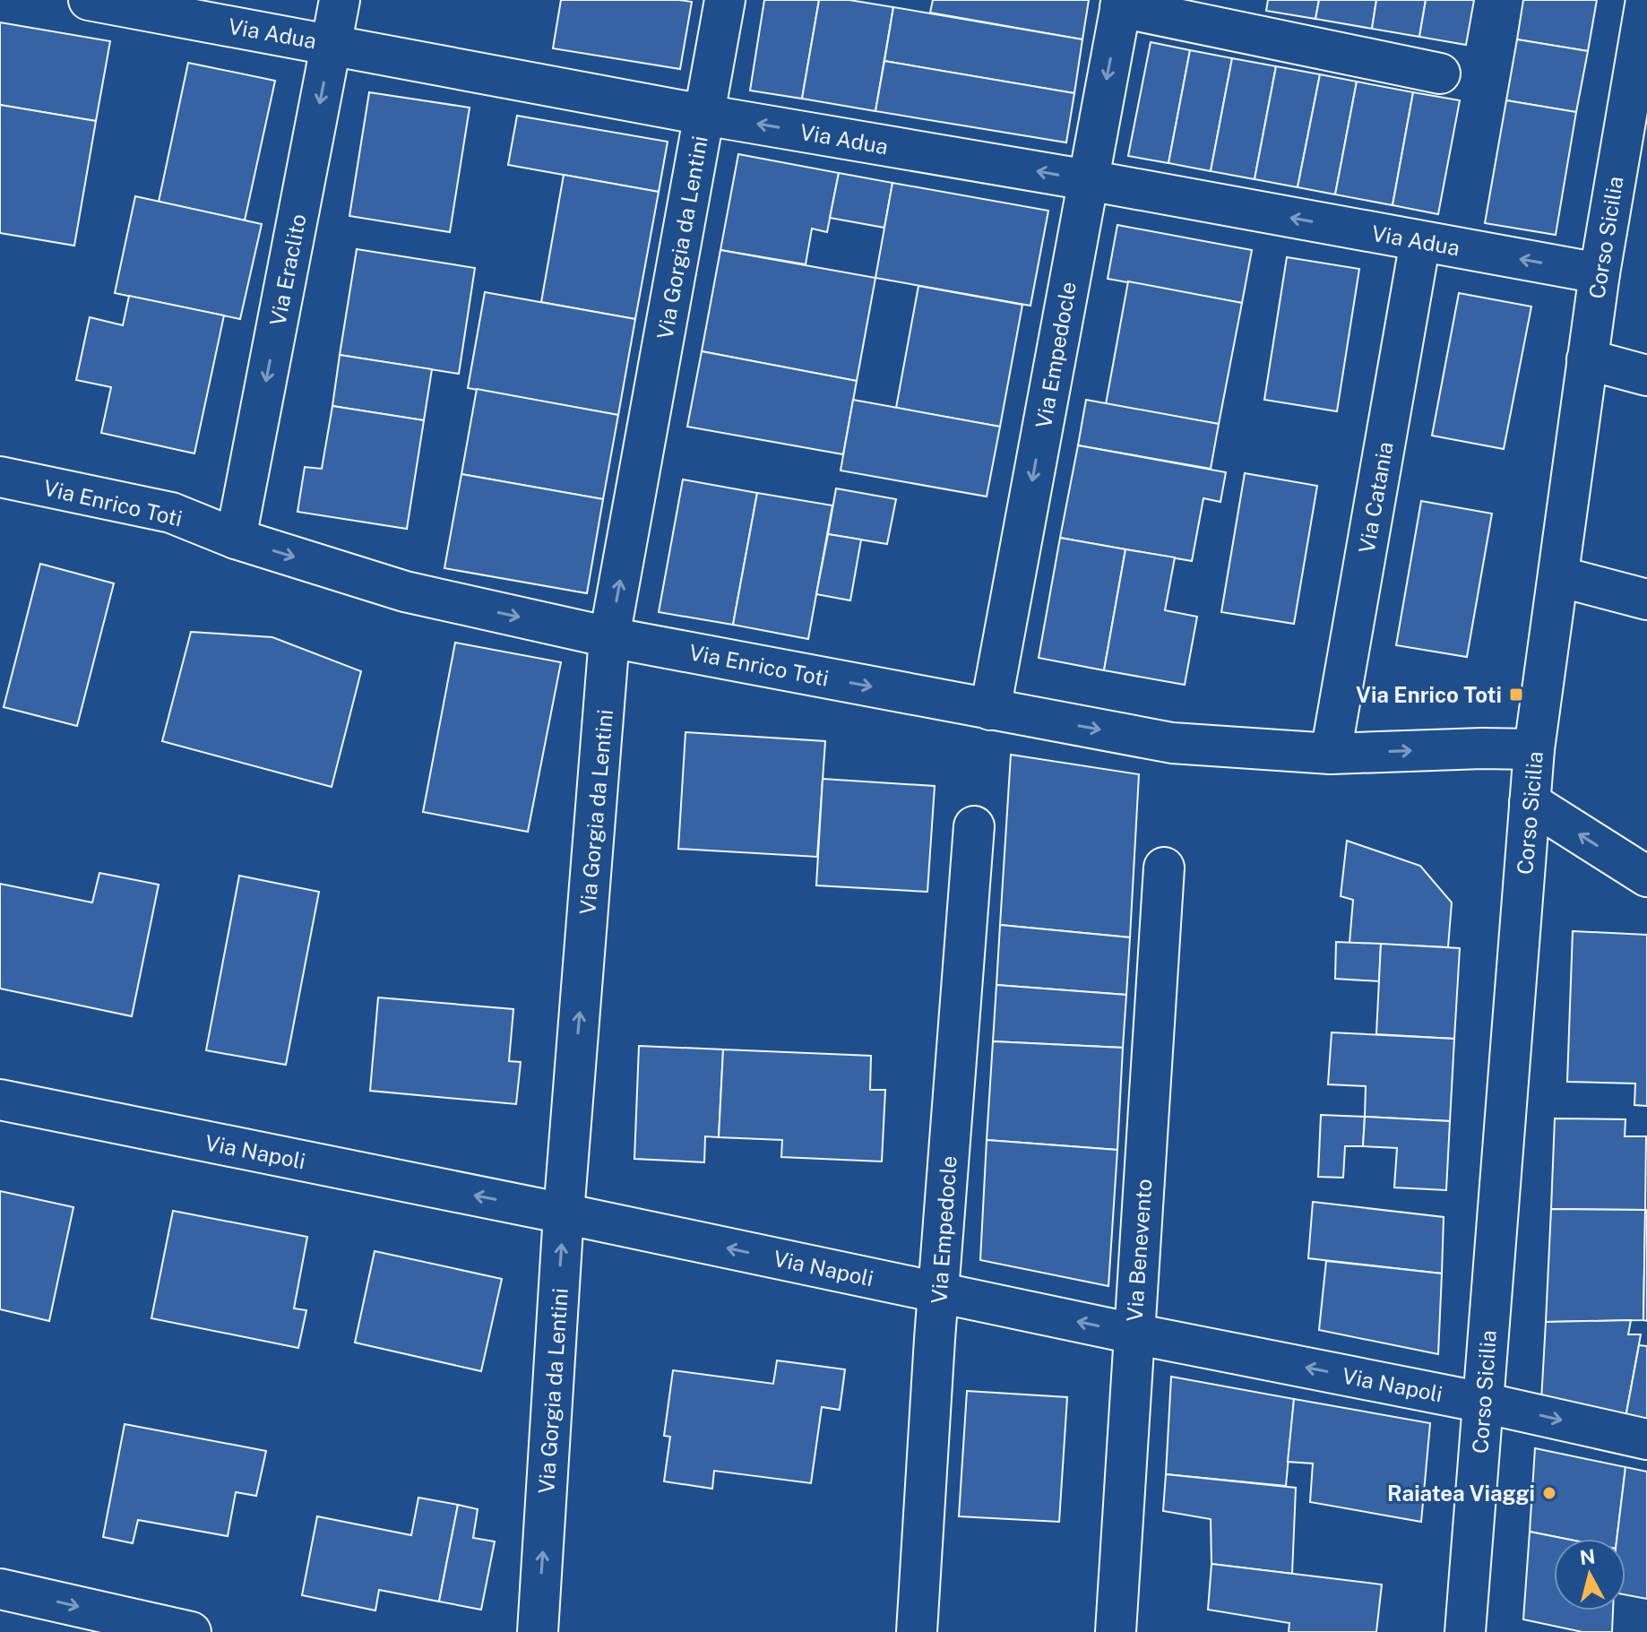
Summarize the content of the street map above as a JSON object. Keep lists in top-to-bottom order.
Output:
{
  "streets": {
    "street": [
      "Via Adua",
      "Via Gorgia da Lentini",
      "Corso Sicilia",
      "Via Eraclito",
      "Via Empedocle",
      "Via Catania",
      "Via Enrico Toti",
      "Via Napoli",
      "Via Benevento"
    ]
  },
  "crossings": [
    ["Via Adua", "Via Gorgia da Lentini"],
    ["Via Adua", "Corso Sicilia"],
    ["Via Adua", "Via Eraclito"],
    ["Via Adua", "Via Empedocle"],
    ["Via Adua", "Via Catania"],
    ["Via Gorgia da Lentini", "Via Enrico Toti"],
    ["Via Gorgia da Lentini", "Via Napoli"],
    ["Corso Sicilia", "Via Enrico Toti"],
    ["Corso Sicilia", "Via Napoli"],
    ["Via Eraclito", "Via Enrico Toti"],
    ["Via Empedocle", "Via Enrico Toti"],
    ["Via Empedocle", "Via Napoli"],
    ["Via Catania", "Via Enrico Toti"],
    ["Via Napoli", "Via Benevento"]
  ],
  "one_way": [
    "Via Gorgia da Lentini",
    "Via Eraclito",
    "Via Empedocle",
    "Via Enrico Toti",
    "Via Napoli"
  ],
  "places": {
    "transit": ["Via Enrico Toti"],
    "other": ["Raiatea Viaggi"]
  },
  "north": "top"
}
